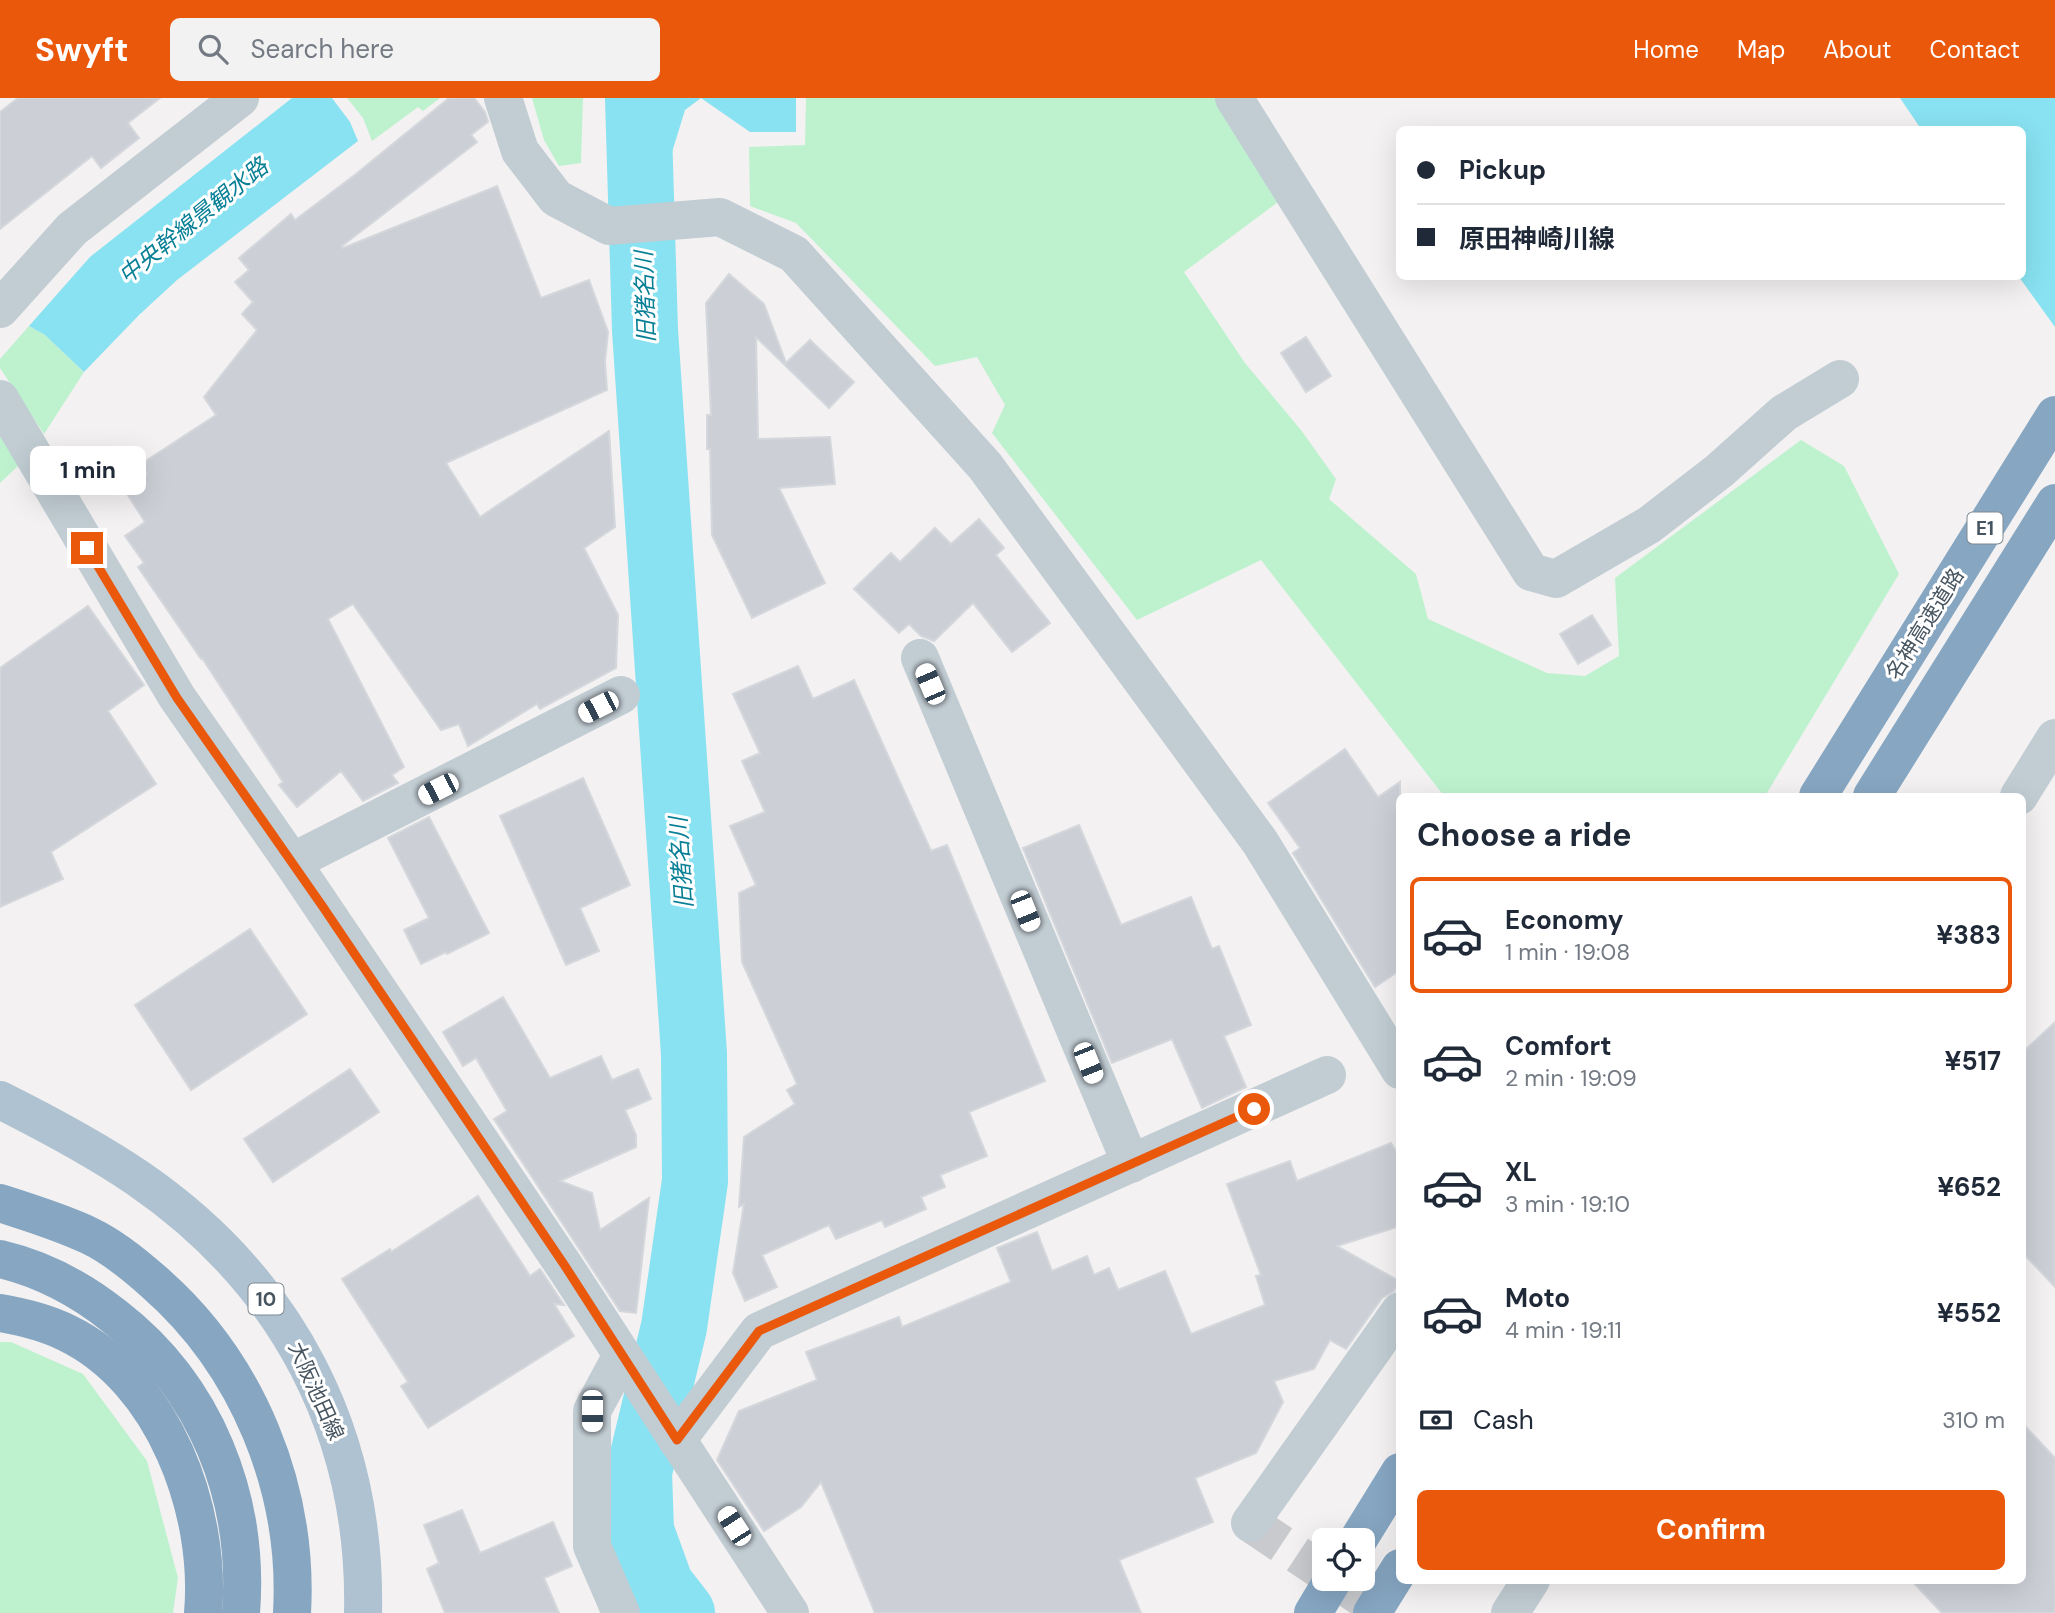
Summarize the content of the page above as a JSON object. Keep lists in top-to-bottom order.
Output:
{
  "streets": {
    "highway": ["E1", "名神高速道路"],
    "main road": ["10", "大阪池田線"]
  },
  "water": ["中央幹線景観水路", "旧猪名川"],
  "page": {
    "header": "Swyft",
    "search": "Search here",
    "nav": [
      "Home",
      "Map",
      "About",
      "Contact"
    ],
    "banner": ["Pickup", "原田神崎川線"],
    "bubble": "1 min",
    "heading": "Choose a ride",
    "list": [
      {
        "name": "Economy",
        "note": "1 min · 19:08",
        "value": "¥383"
      },
      {
        "name": "Comfort",
        "note": "2 min · 19:09",
        "value": "¥517"
      },
      {
        "name": "XL",
        "note": "3 min · 19:10",
        "value": "¥652"
      },
      {
        "name": "Moto",
        "note": "4 min · 19:11",
        "value": "¥552"
      }
    ],
    "pay": ["Cash", "310 m"],
    "buttons": "Confirm"
  }
}
